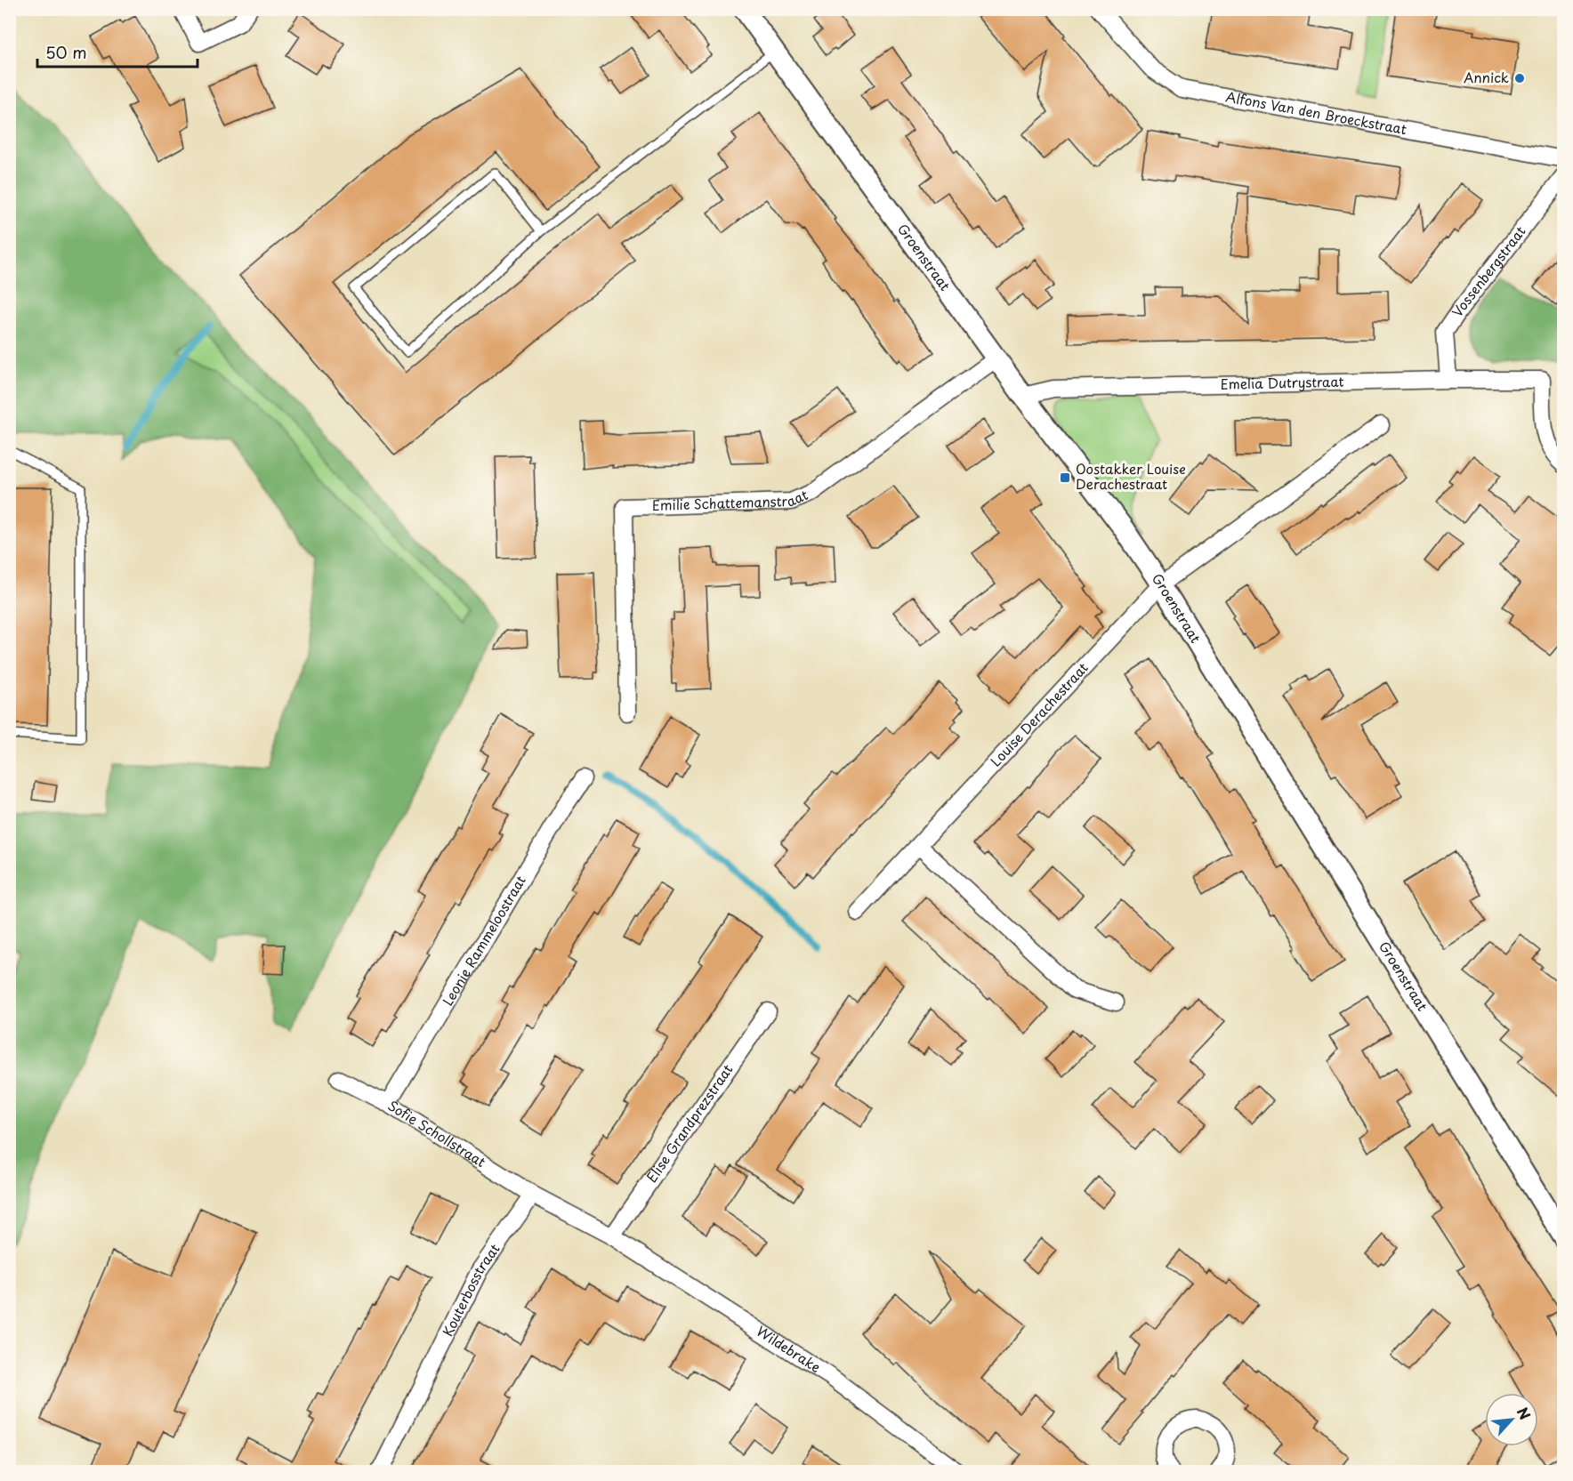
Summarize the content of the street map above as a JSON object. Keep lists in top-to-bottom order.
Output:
{
  "streets": {
    "street": [
      "Alfons Van den Broeckstraat",
      "Groenstraat",
      "Vossenbergstraat",
      "Emelia Dutrystraat",
      "Emilie Schattemanstraat",
      "Louise Derachestraat",
      "Leonie Rammeloostraat",
      "Elise Grandprezstraat",
      "Sofie Schollstraat",
      "Kouterbosstraat",
      "Wildebrake"
    ]
  },
  "crossings": [
    ["Groenstraat", "Emelia Dutrystraat"],
    ["Groenstraat", "Emilie Schattemanstraat"],
    ["Groenstraat", "Louise Derachestraat"],
    ["Vossenbergstraat", "Emelia Dutrystraat"],
    ["Leonie Rammeloostraat", "Sofie Schollstraat"],
    ["Elise Grandprezstraat", "Wildebrake"],
    ["Sofie Schollstraat", "Kouterbosstraat"]
  ],
  "places": {
    "other": ["Annick"],
    "transit": ["Oostakker Louise Derachestraat"]
  },
  "scale_bar": "50 m",
  "north": "top right"
}
